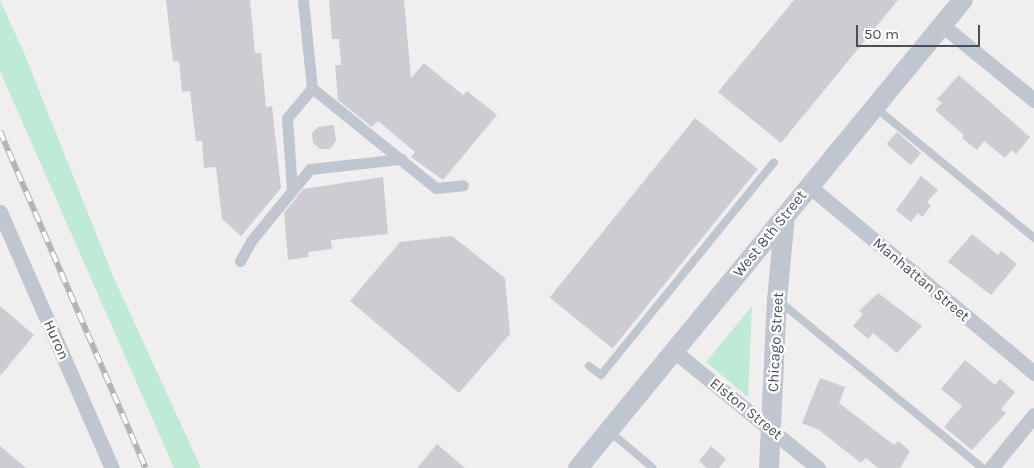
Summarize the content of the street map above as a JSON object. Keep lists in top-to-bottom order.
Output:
{
  "streets": {
    "street": [
      "West 8th Street",
      "Manhattan Street",
      "Huron",
      "Chicago Street",
      "Elston Street"
    ]
  },
  "crossings": [
    ["West 8th Street", "Manhattan Street"],
    ["West 8th Street", "Chicago Street"],
    ["West 8th Street", "Elston Street"],
    ["Chicago Street", "Elston Street"]
  ],
  "scale_bar": "50 m"
}
